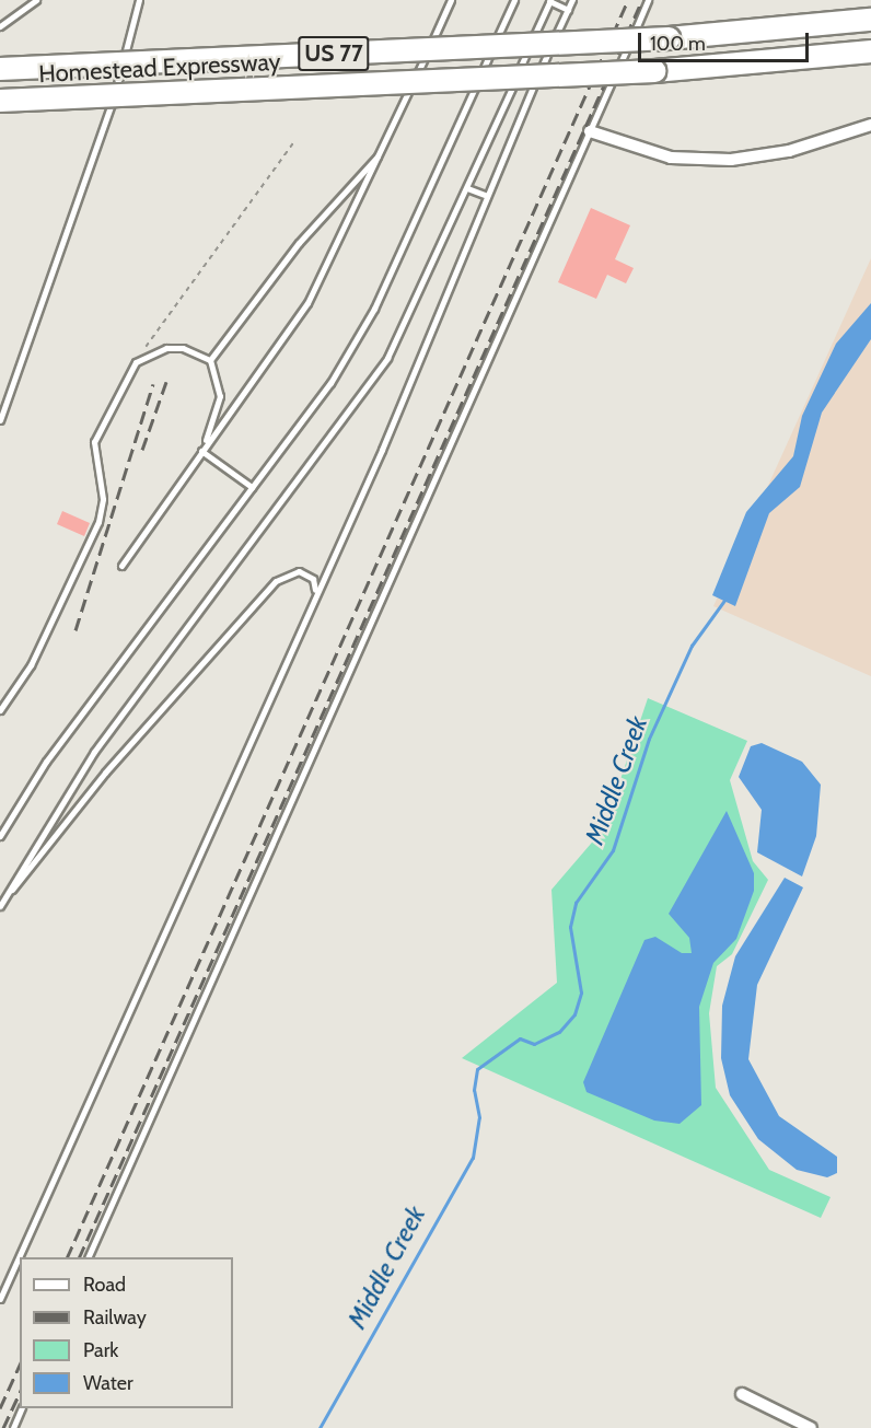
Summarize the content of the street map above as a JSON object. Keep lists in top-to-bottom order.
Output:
{
  "streets": {
    "highway": ["US 77", "Homestead Expressway"]
  },
  "water": ["Middle Creek"],
  "legend": [
    "Road",
    "Railway",
    "Park",
    "Water"
  ],
  "scale_bar": "100 m"
}
